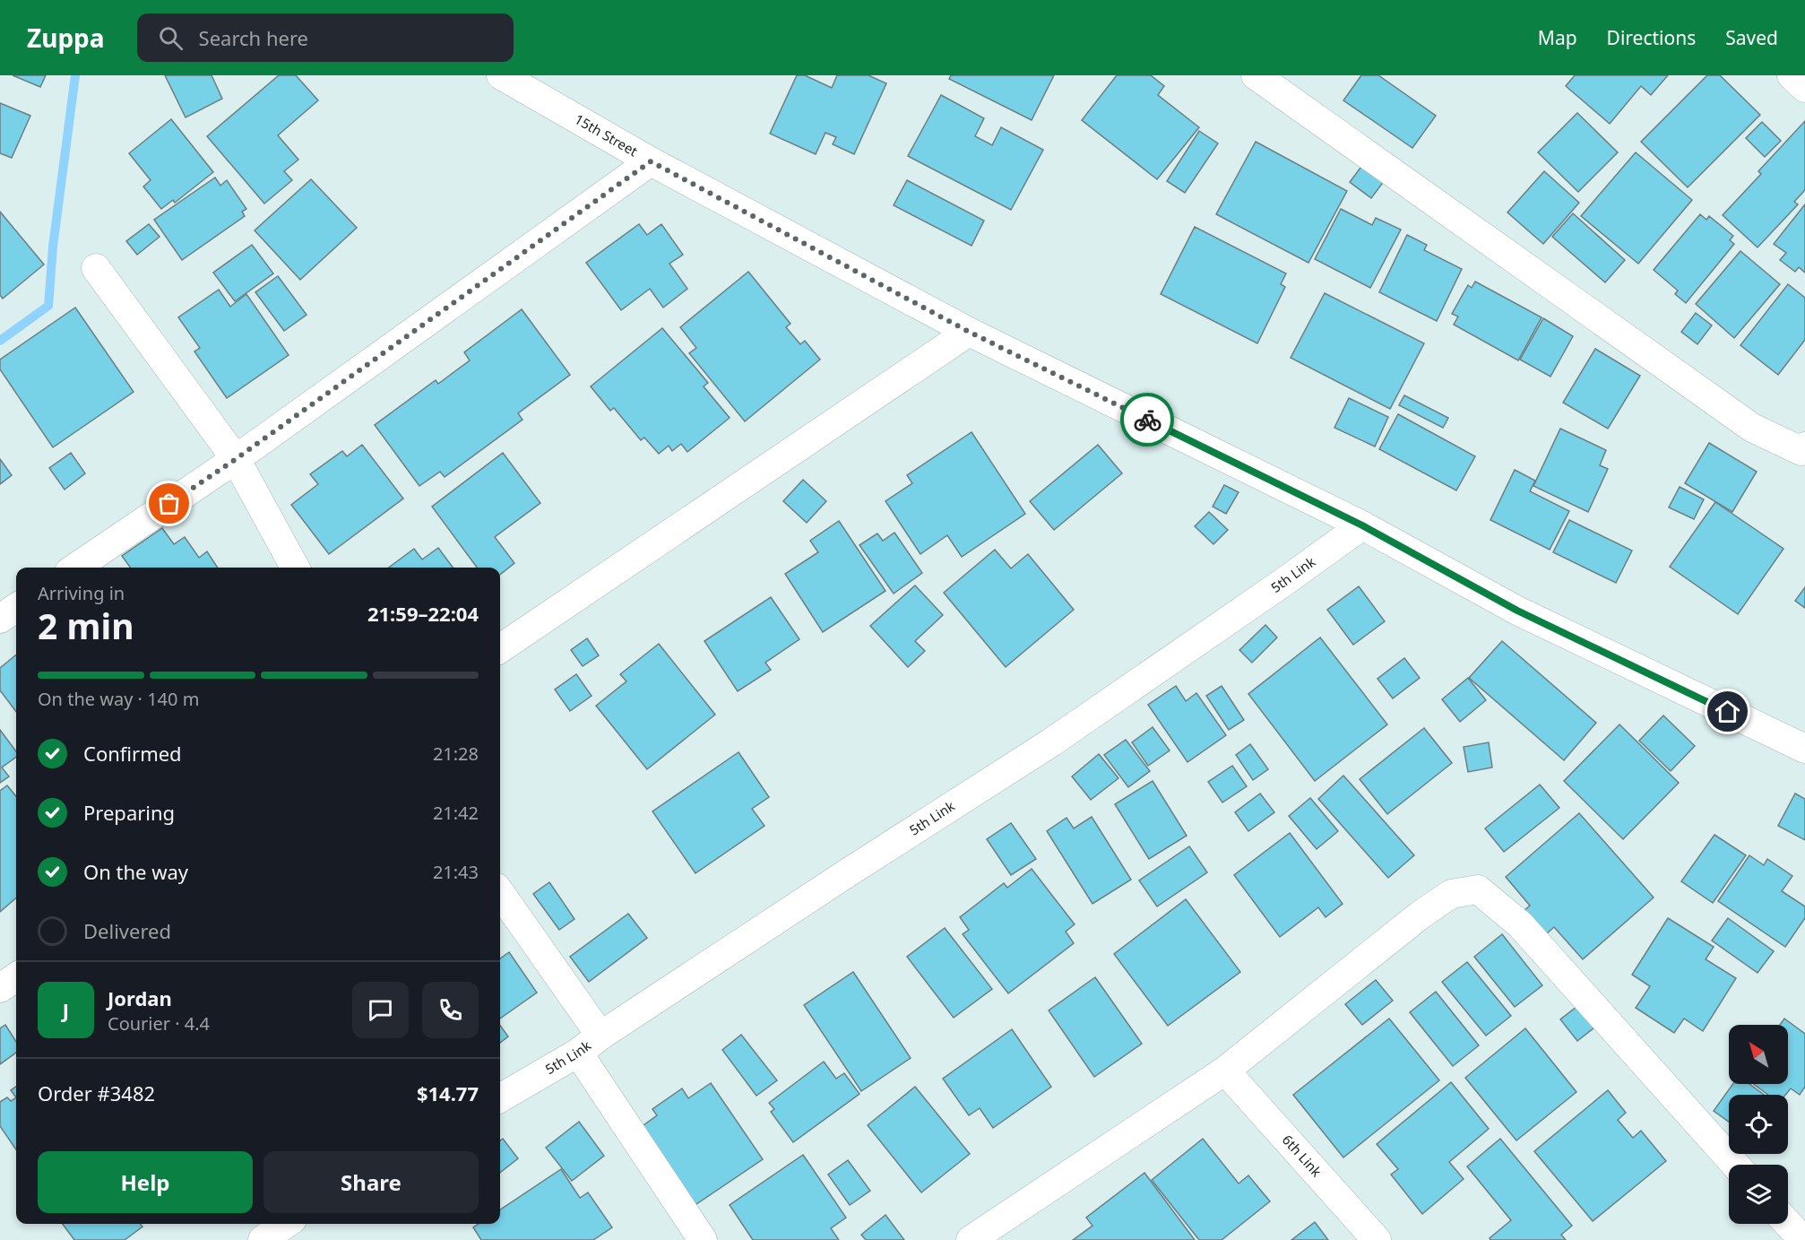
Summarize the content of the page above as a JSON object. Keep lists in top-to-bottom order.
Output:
{
  "streets": {
    "street": ["15th Street", "5th Link", "6th Link"]
  },
  "crossings": [
    ["15th Street", "5th Link"]
  ],
  "north": "top left",
  "page": {
    "header": "Zuppa",
    "search": "Search here",
    "nav": ["Map", "Directions", "Saved"],
    "heading": ["2 min", "Arriving in", "21:59–22:04"],
    "panel": [
      "Jordan",
      "Courier · 4.4",
      "Order #3482",
      "$14.77"
    ],
    "bar": "On the way · 140 m",
    "list": [
      ["Confirmed", "21:28"],
      ["Preparing", "21:42"],
      ["On the way", "21:43"],
      "Delivered"
    ],
    "round": "J",
    "buttons": ["Help", "Share"]
  }
}
